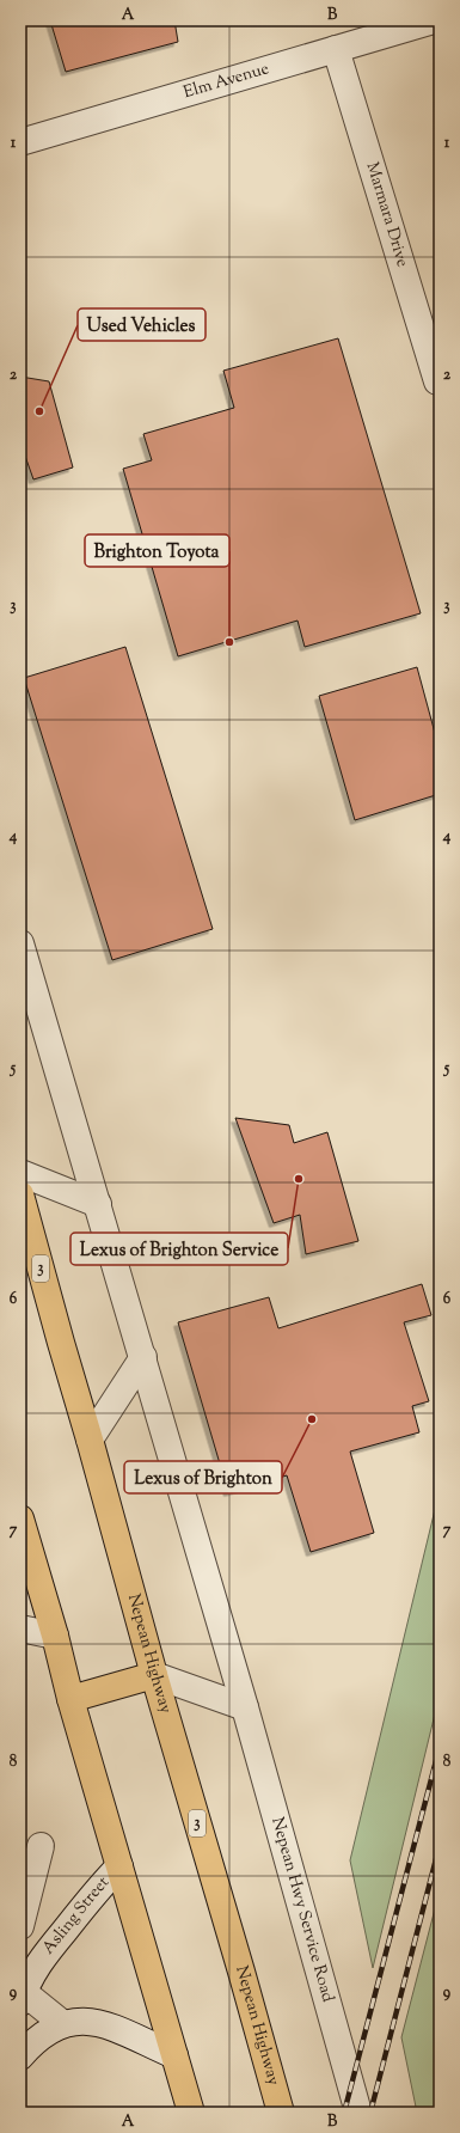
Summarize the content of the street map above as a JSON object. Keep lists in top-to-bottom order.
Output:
{
  "streets": {
    "highway": ["3", "Nepean Highway"],
    "street": [
      "Elm Avenue",
      "Marmara Drive",
      "Nepean Hwy Service Road",
      "Asling Street"
    ]
  },
  "crossings": [
    ["Elm Avenue", "Marmara Drive"]
  ],
  "places": [
    "Used Vehicles",
    "Brighton Toyota",
    "Lexus of Brighton Service",
    "Lexus of Brighton"
  ],
  "grid": {
    "columns": ["A", "B"],
    "rows": [
      "1",
      "2",
      "3",
      "4",
      "5",
      "6",
      "7",
      "8",
      "9"
    ]
  }
}
